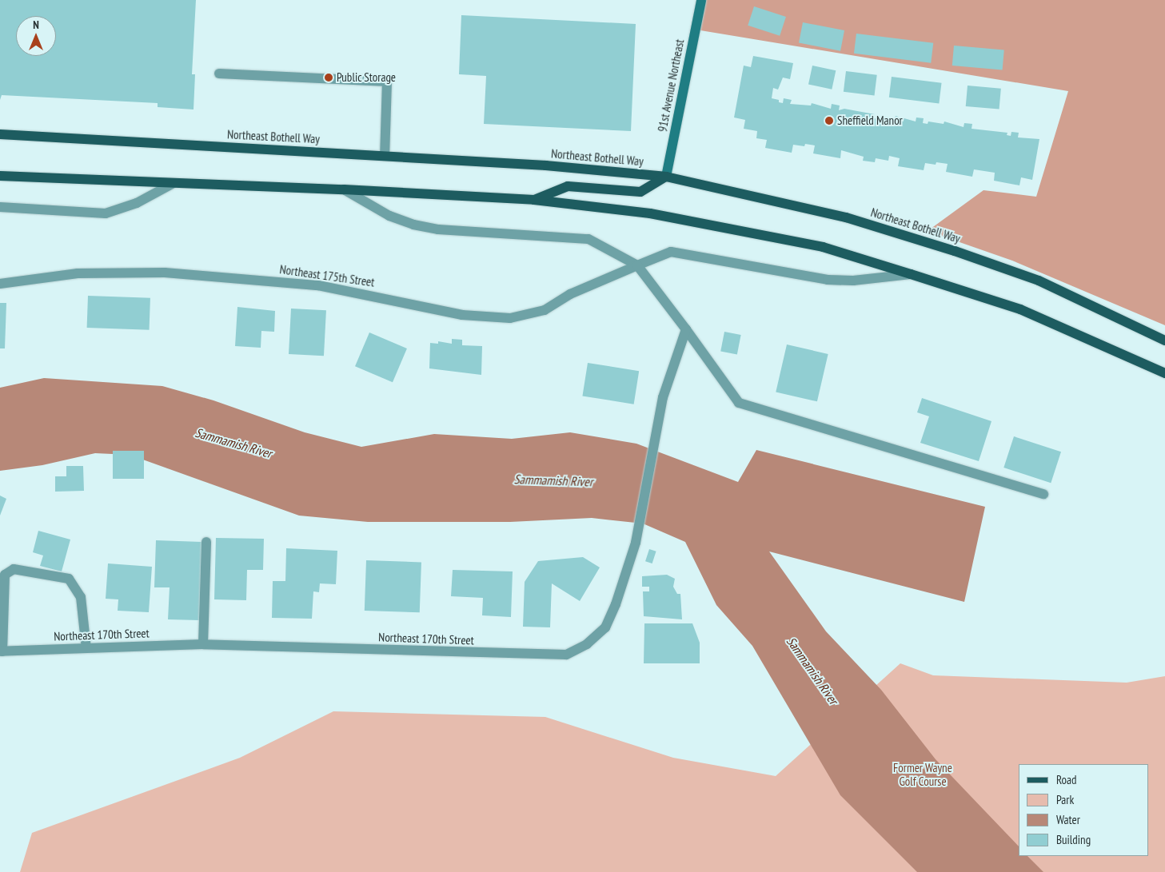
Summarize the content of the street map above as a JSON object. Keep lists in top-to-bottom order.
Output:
{
  "streets": {
    "main road": ["Northeast Bothell Way"],
    "street": ["91st Avenue Northeast", "Northeast 175th Street", "Northeast 170th Street"]
  },
  "crossings": [
    ["91st Avenue Northeast", "Northeast Bothell Way"]
  ],
  "water": ["Sammamish River"],
  "parks": ["Former Wayne Golf Course"],
  "places": ["Public Storage", "Sheffield Manor"],
  "legend": [
    "Road",
    "Park",
    "Water",
    "Building"
  ],
  "north": "top"
}
